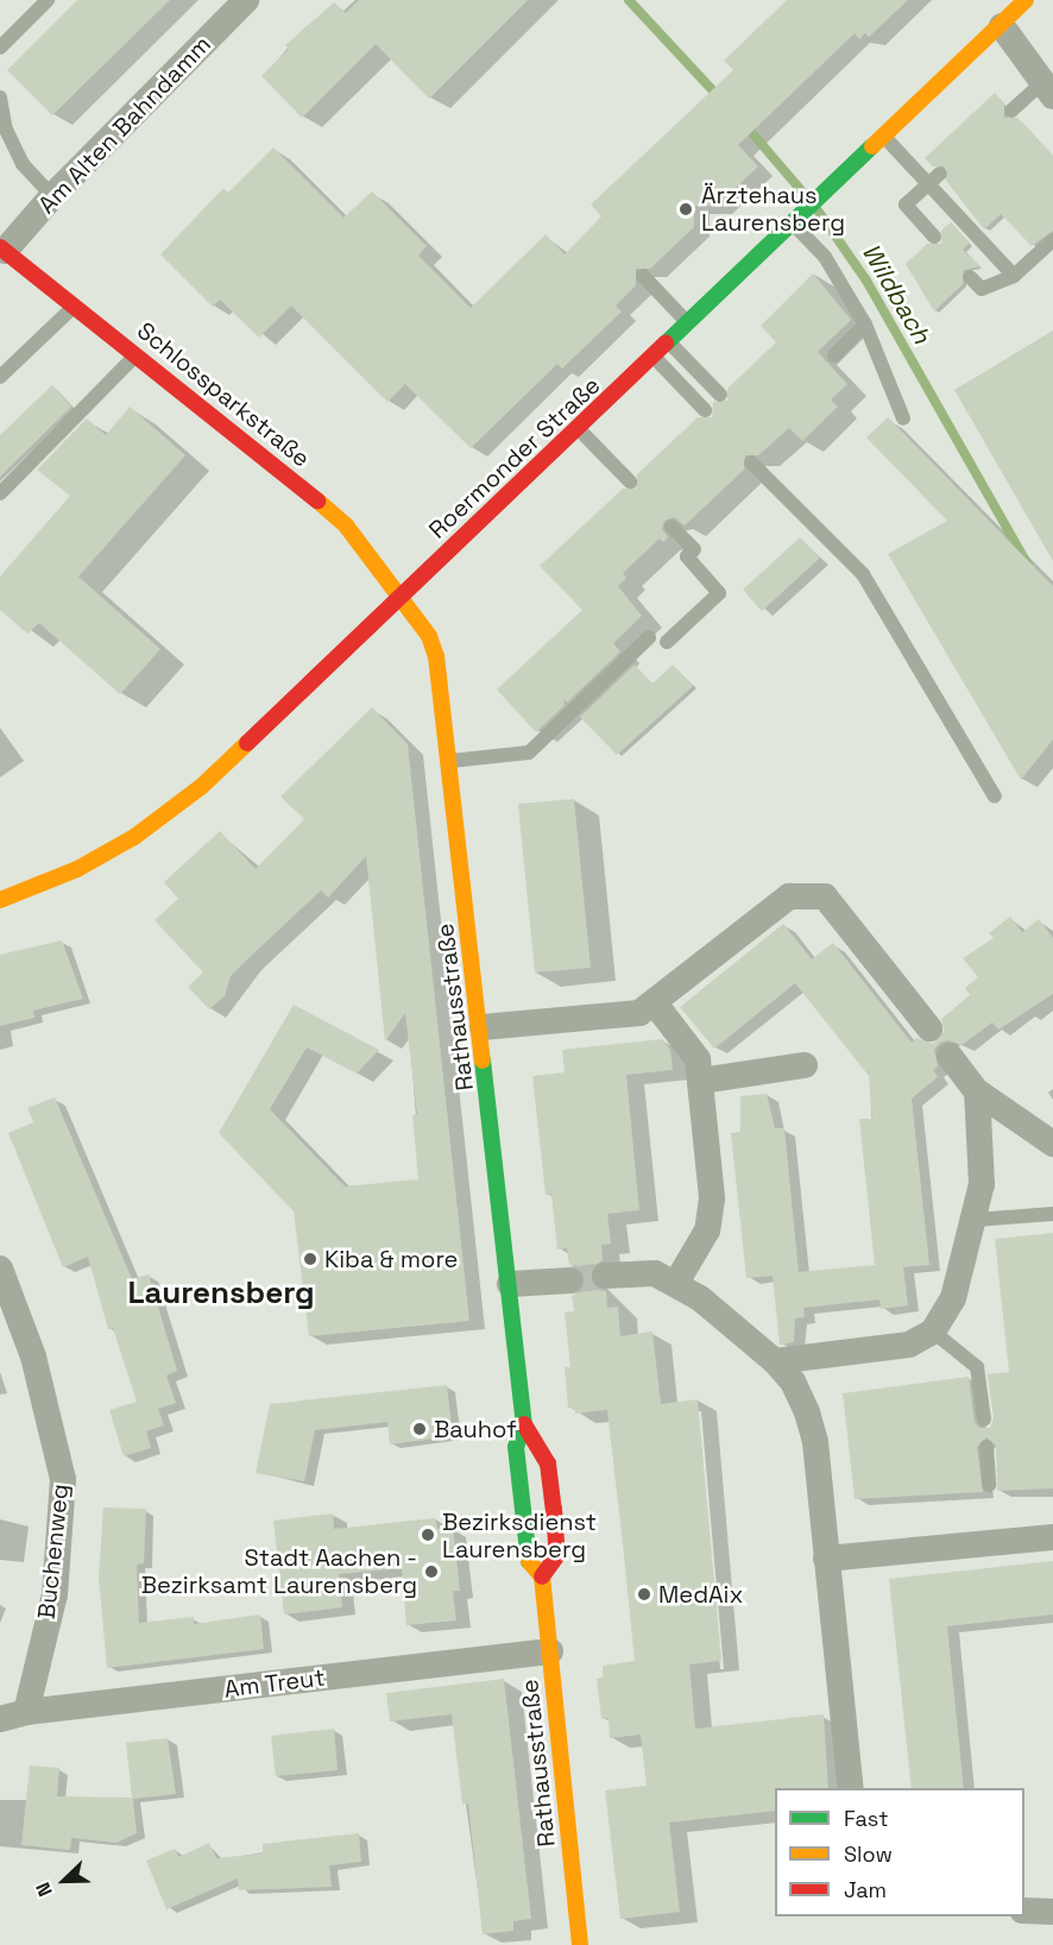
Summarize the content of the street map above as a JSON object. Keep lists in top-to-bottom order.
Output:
{
  "streets": {
    "street": [
      "Am Alten Bahndamm",
      "Schlossparkstraße",
      "Roermonder Straße",
      "Rathausstraße",
      "Buchenweg",
      "Am Treut"
    ]
  },
  "crossings": [
    ["Am Alten Bahndamm", "Schlossparkstraße"],
    ["Schlossparkstraße", "Roermonder Straße"],
    ["Schlossparkstraße", "Rathausstraße"],
    ["Roermonder Straße", "Rathausstraße"],
    ["Rathausstraße", "Am Treut"],
    ["Buchenweg", "Am Treut"]
  ],
  "districts": ["Laurensberg"],
  "water": ["Wildbach"],
  "places": [
    "Ärztehaus Laurensberg",
    "Kiba & more",
    "Bauhof",
    "Bezirksdienst Laurensberg",
    "Stadt Aachen - Bezirksamt Laurensberg",
    "MedAix"
  ],
  "legend": ["Fast", "Slow", "Jam"],
  "north": "bottom left"
}
